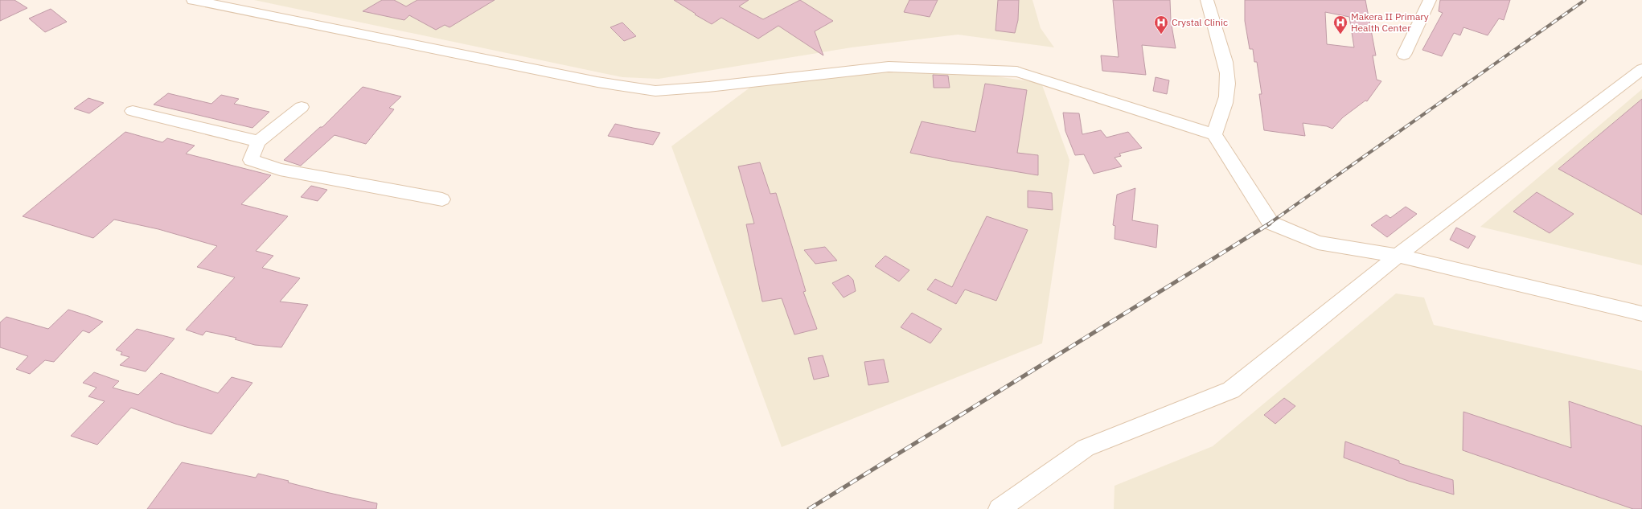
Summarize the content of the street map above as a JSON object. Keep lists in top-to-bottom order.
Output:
{
  "places": {
    "hospital": ["Crystal Clinic", "Makera II Primary Health Center"]
  }
}
